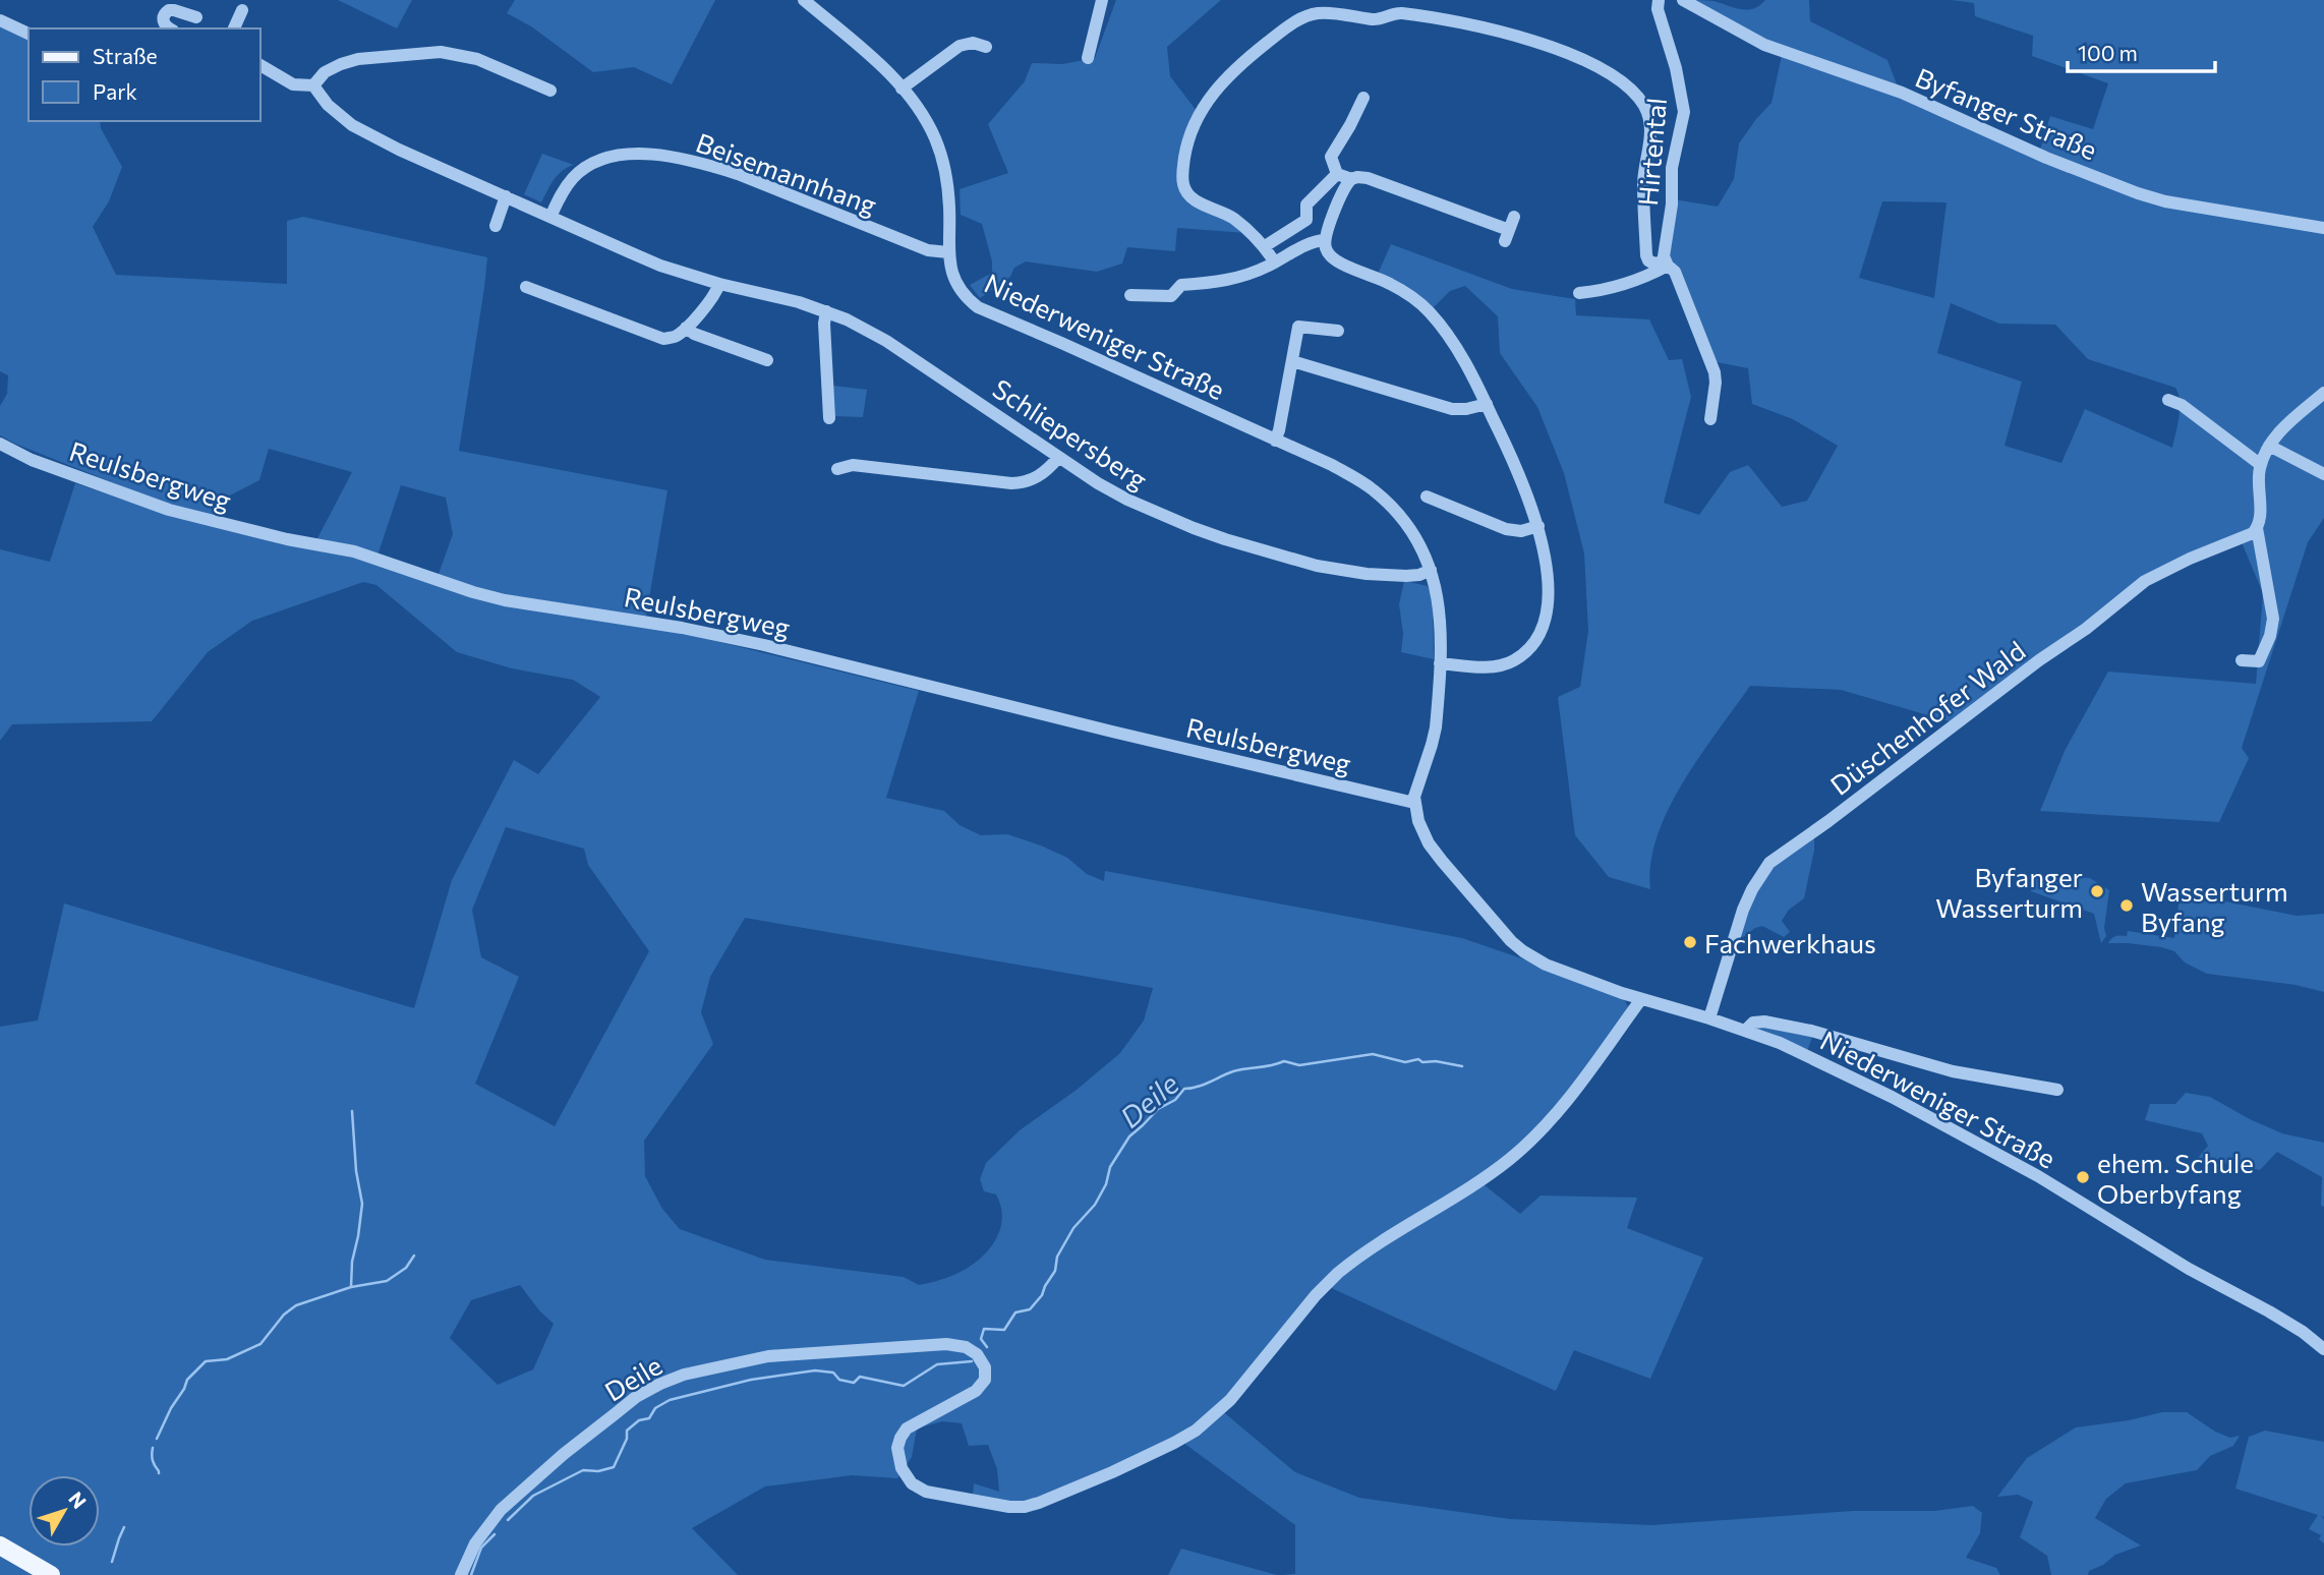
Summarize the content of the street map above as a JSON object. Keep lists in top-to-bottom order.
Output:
{
  "streets": {
    "street": [
      "Byfanger Straße",
      "Hirtental",
      "Beisemannhang",
      "Niederweniger Straße",
      "Schliepersberg",
      "Reulsbergweg",
      "Düschenhofer Wald",
      "Deile"
    ]
  },
  "crossings": [
    ["Beisemannhang", "Niederweniger Straße"],
    ["Beisemannhang", "Schliepersberg"],
    ["Niederweniger Straße", "Schliepersberg"],
    ["Niederweniger Straße", "Reulsbergweg"],
    ["Niederweniger Straße", "Düschenhofer Wald"],
    ["Niederweniger Straße", "Deile"]
  ],
  "water": ["Deile"],
  "places": [
    "Byfanger Wasserturm",
    "Wasserturm Byfang",
    "Fachwerkhaus",
    "ehem. Schule Oberbyfang"
  ],
  "legend": ["Straße", "Park"],
  "scale_bar": "100 m",
  "north": "top right"
}
